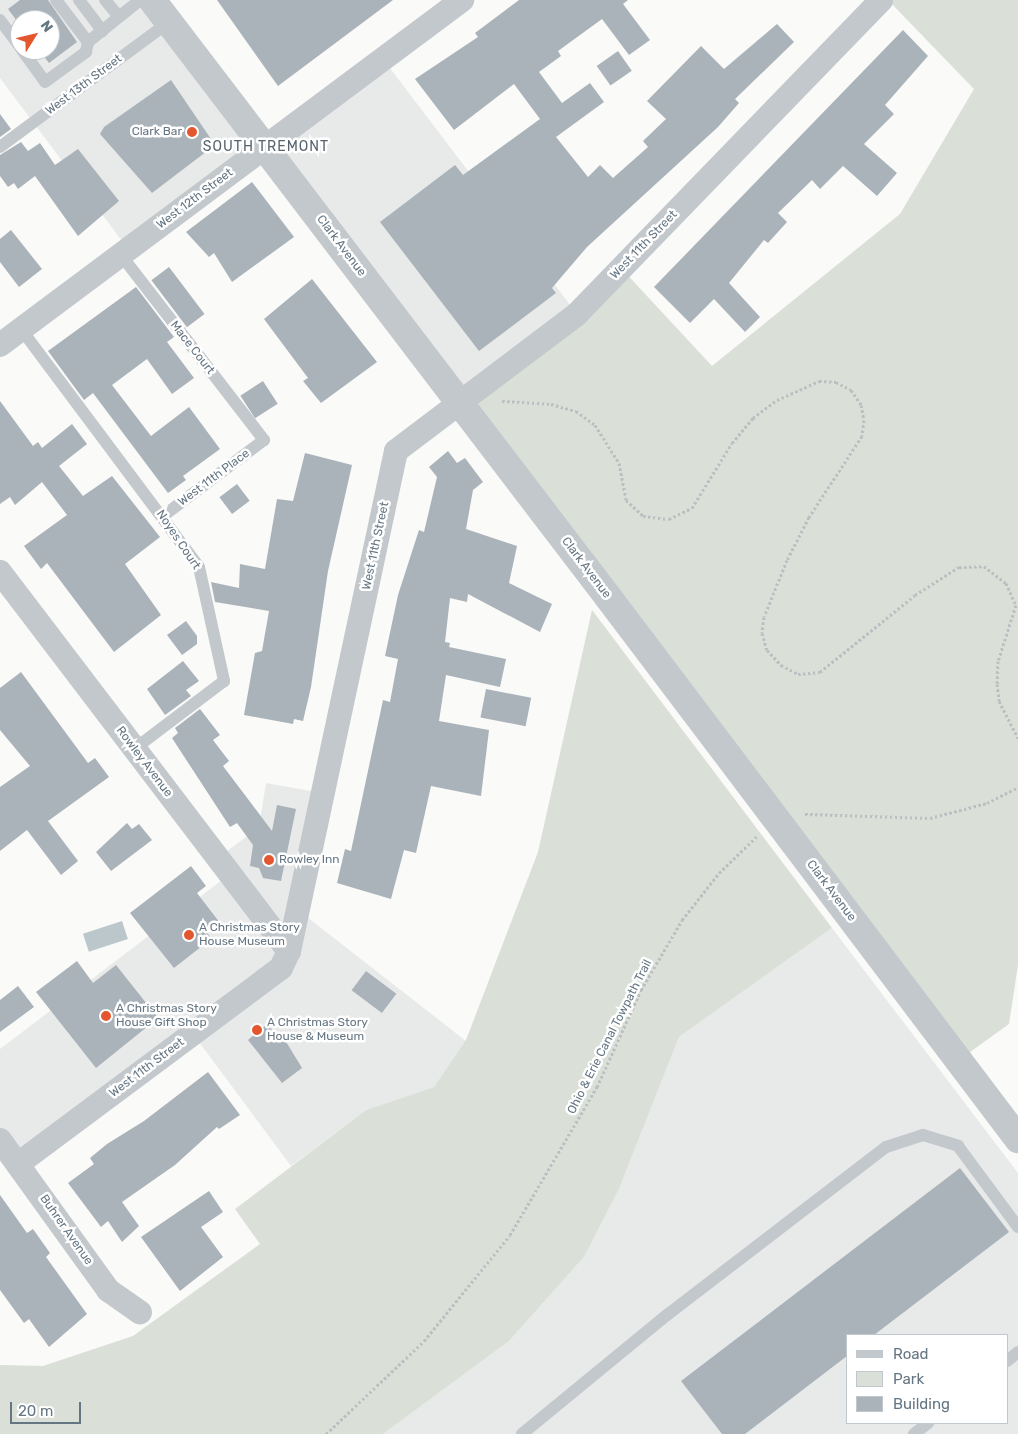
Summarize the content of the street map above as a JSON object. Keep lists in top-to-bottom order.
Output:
{
  "streets": {
    "street": [
      "West 12th Street",
      "West 11th Street",
      "Clark Avenue",
      "Rowley Avenue",
      "Buhrer Avenue"
    ],
    "lane": [
      "West 13th Street",
      "Mace Court",
      "West 11th Place",
      "Noyes Court"
    ],
    "path": ["Ohio & Erie Canal Towpath Trail"]
  },
  "crossings": [
    ["West 13th Street", "Clark Avenue"],
    ["West 12th Street", "Clark Avenue"],
    ["West 12th Street", "Mace Court"],
    ["West 12th Street", "Noyes Court"],
    ["West 11th Street", "Clark Avenue"],
    ["West 11th Street", "Rowley Avenue"],
    ["West 11th Street", "Buhrer Avenue"],
    ["Mace Court", "West 11th Place"],
    ["West 11th Place", "Noyes Court"],
    ["Noyes Court", "Rowley Avenue"]
  ],
  "districts": ["SOUTH TREMONT"],
  "places": [
    "Clark Bar",
    "Rowley Inn",
    "A Christmas Story House Museum",
    "A Christmas Story House Gift Shop",
    "A Christmas Story House & Museum"
  ],
  "legend": ["Road", "Park", "Building"],
  "scale_bar": "20 m",
  "north": "top right"
}
